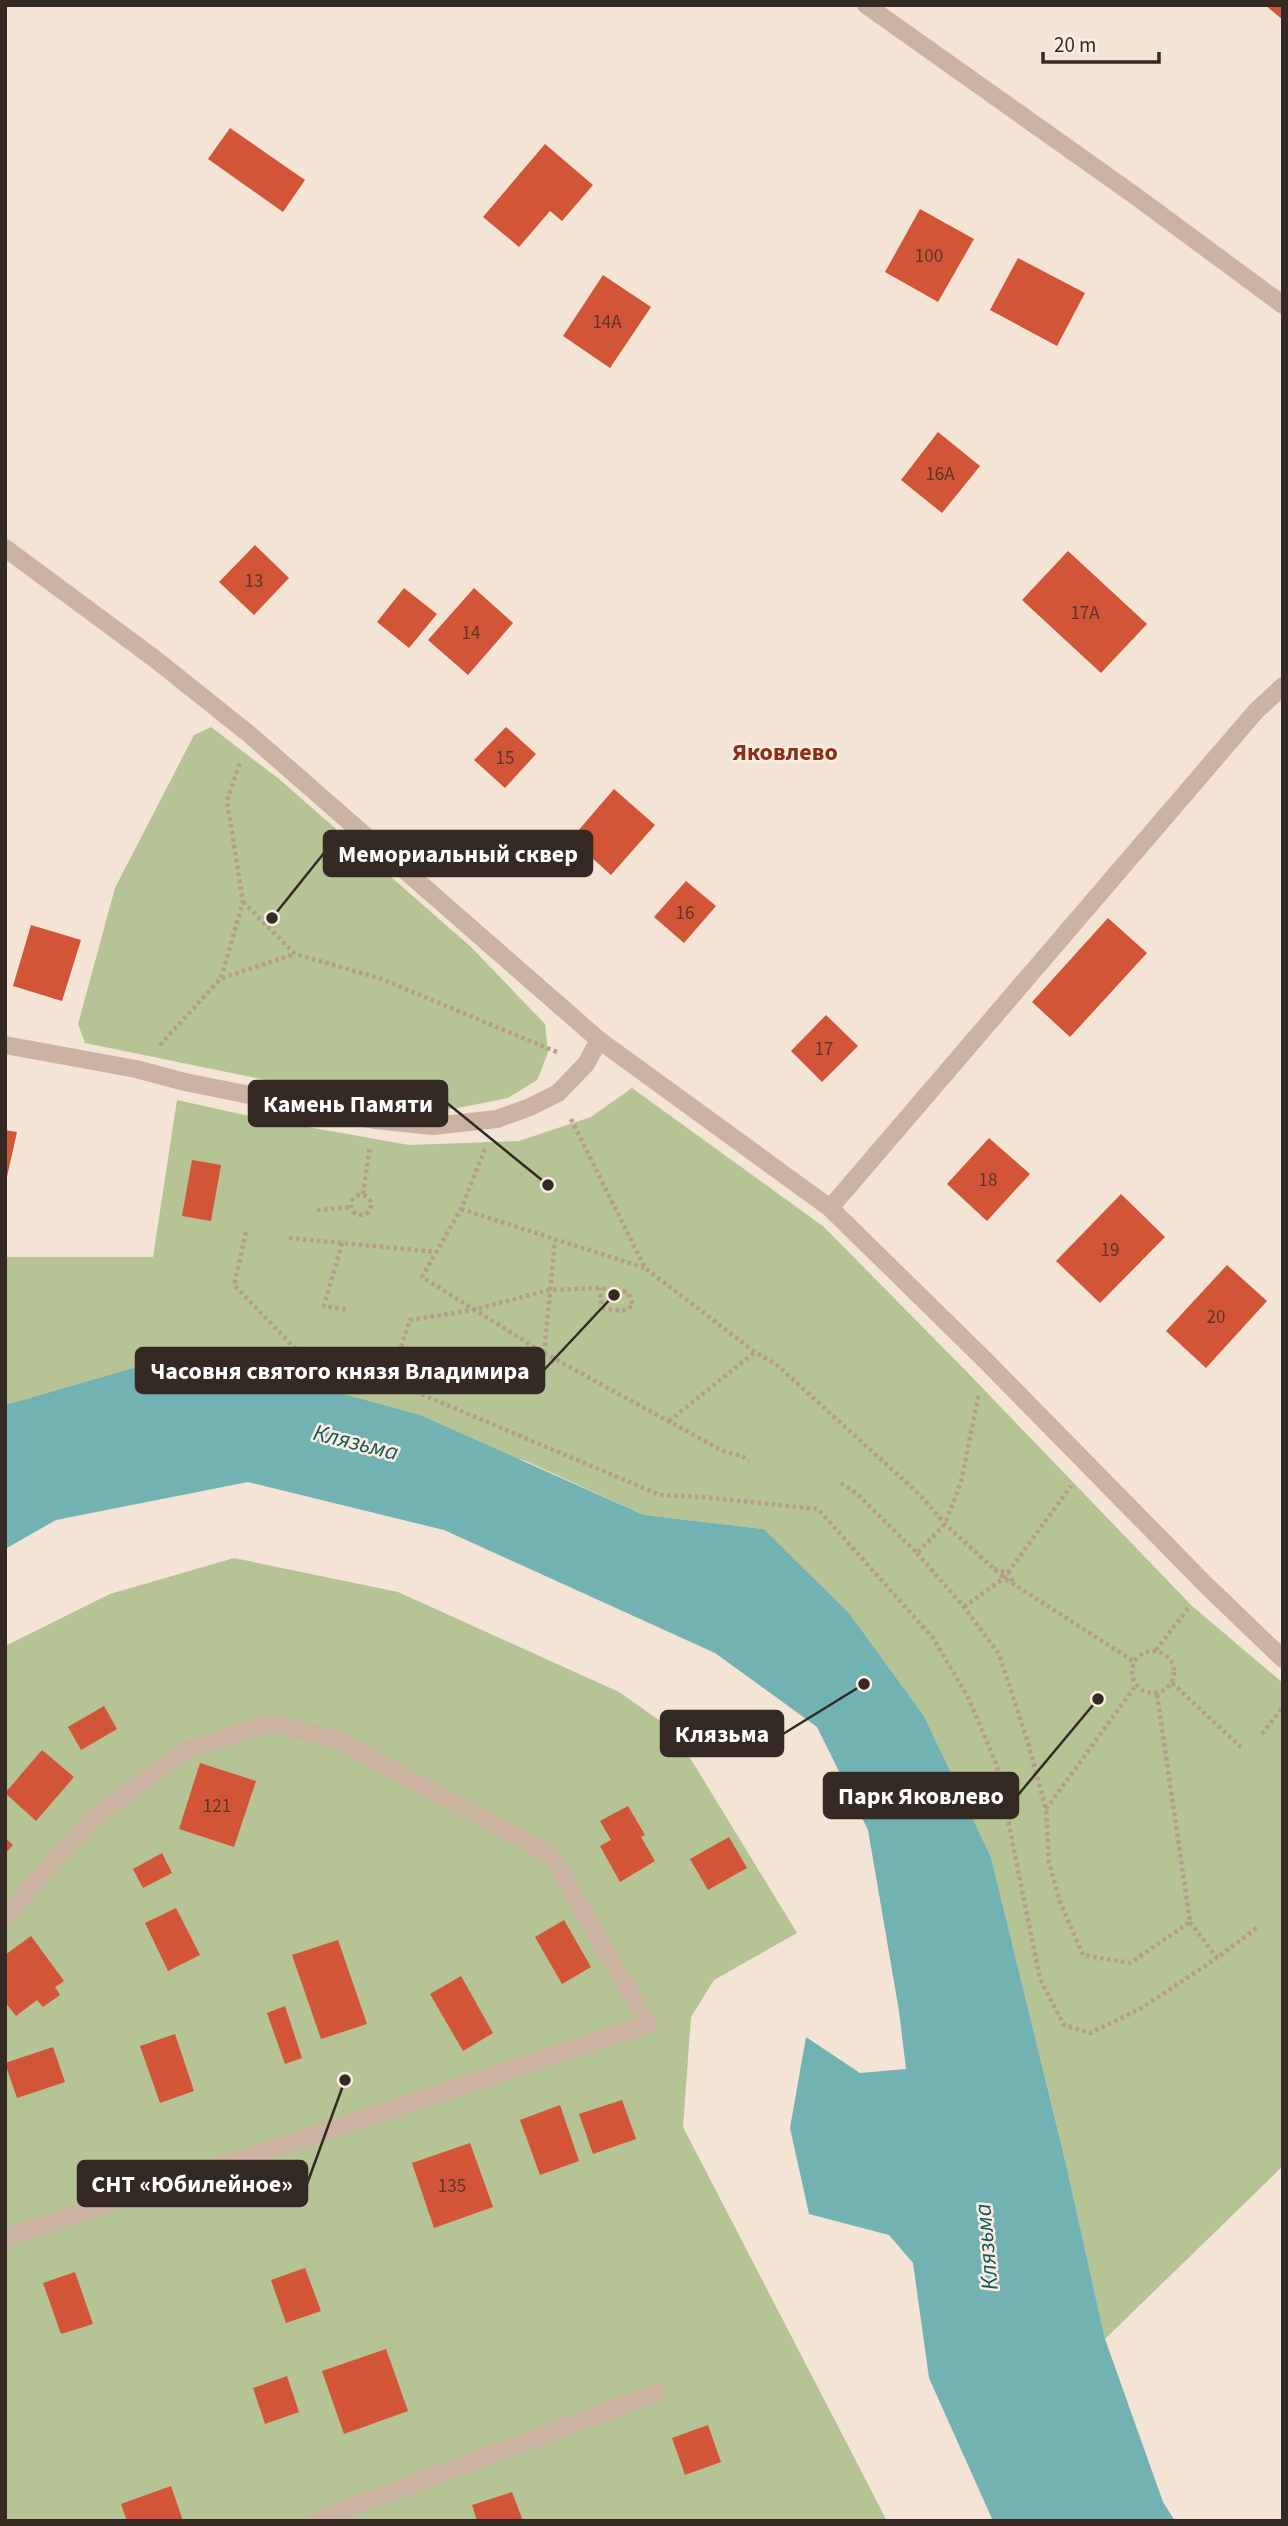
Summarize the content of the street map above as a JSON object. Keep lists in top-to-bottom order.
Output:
{
  "districts": ["Яковлево"],
  "water": ["Клязьма"],
  "places": [
    "Мемориальный сквер",
    "Камень Памяти",
    "Часовня святого князя Владимира",
    "Клязьма",
    "Парк Яковлево",
    "СНТ «Юбилейное»"
  ],
  "house_numbers": [
    "100",
    "14А",
    "16А",
    "13",
    "17А",
    "14",
    "15",
    "16",
    "17",
    "18",
    "19",
    "20",
    "121",
    "135"
  ],
  "scale_bar": "20 m"
}
